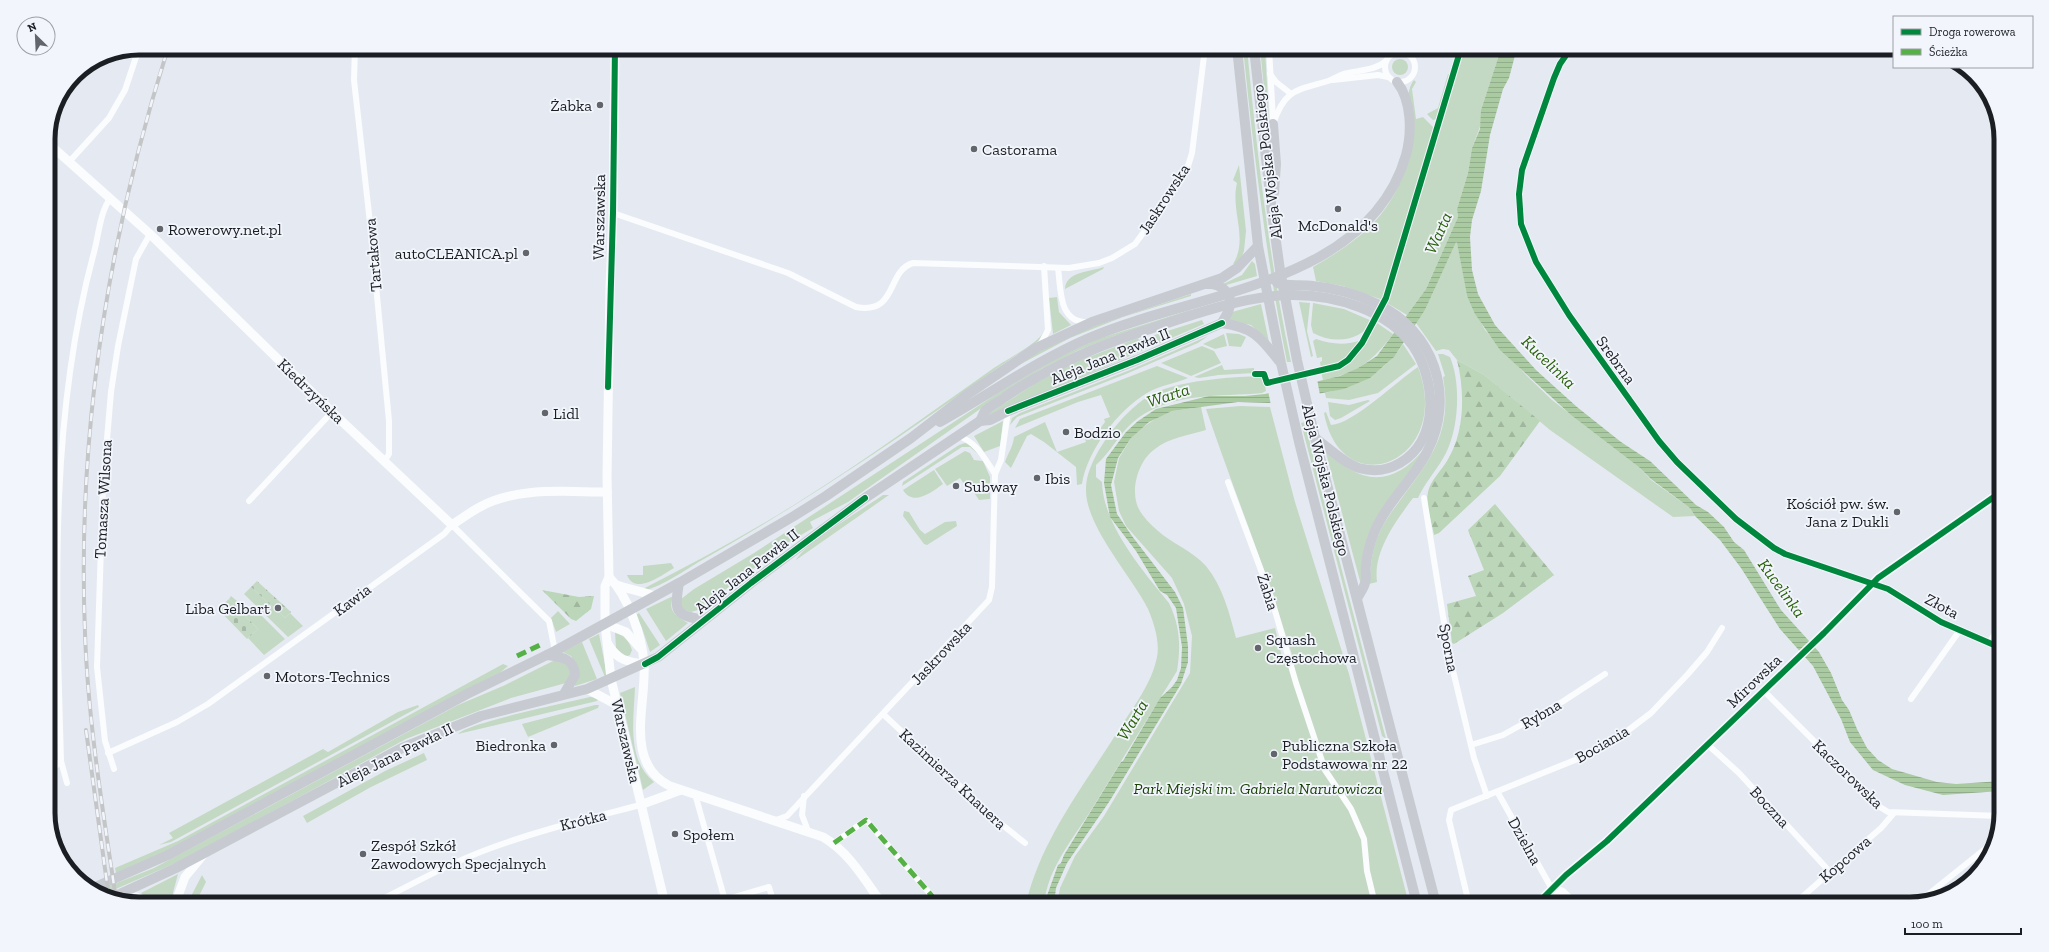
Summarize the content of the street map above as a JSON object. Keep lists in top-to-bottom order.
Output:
{
  "streets": {
    "main road": ["Aleja Wojska Polskiego", "Aleja Jana Pawła II"],
    "street": [
      "Jaskrowska",
      "Warszawska",
      "Tartakowa",
      "Srebrna",
      "Kiedrzyńska",
      "Tomasza Wilsona",
      "Żabia",
      "Kawia",
      "Złota",
      "Sporna",
      "Mirowska",
      "Rybna",
      "Bociania",
      "Kaczorowska",
      "Kazimierza Knauera",
      "Boczna",
      "Krótka",
      "Dzielna",
      "Kopcowa"
    ]
  },
  "crossings": [
    ["Aleja Wojska Polskiego", "Aleja Jana Pawła II"],
    ["Jaskrowska", "Warszawska"],
    ["Jaskrowska", "Aleja Jana Pawła II"],
    ["Jaskrowska", "Kazimierza Knauera"],
    ["Warszawska", "Aleja Jana Pawła II"],
    ["Warszawska", "Kawia"],
    ["Warszawska", "Krótka"],
    ["Tartakowa", "Kiedrzyńska"],
    ["Aleja Jana Pawła II", "Kiedrzyńska"],
    ["Srebrna", "Złota"],
    ["Srebrna", "Mirowska"],
    ["Kiedrzyńska", "Tomasza Wilsona"],
    ["Kiedrzyńska", "Kawia"],
    ["Tomasza Wilsona", "Kawia"],
    ["Złota", "Mirowska"],
    ["Sporna", "Rybna"],
    ["Sporna", "Bociania"],
    ["Mirowska", "Kaczorowska"],
    ["Mirowska", "Boczna"],
    ["Mirowska", "Dzielna"],
    ["Bociania", "Dzielna"],
    ["Kaczorowska", "Kopcowa"],
    ["Boczna", "Kopcowa"]
  ],
  "water": ["Warta", "Kucelinka"],
  "parks": ["Park Miejski im. Gabriela Narutowicza"],
  "places": [
    "Żabka",
    "Castorama",
    "McDonald's",
    "Rowerowy.net.pl",
    "autoCLEANICA.pl",
    "Lidl",
    "Bodzio",
    "Ibis",
    "Subway",
    "Kościół pw. św. Jana z Dukli",
    "Liba Gelbart",
    "Squash Częstochowa",
    "Motors-Technics",
    "Biedronka",
    "Publiczna Szkoła Podstawowa nr 22",
    "Społem",
    "Zespół Szkół Zawodowych Specjalnych"
  ],
  "legend": ["Droga rowerowa", "Ścieżka"],
  "scale_bar": "100 m",
  "north": "top left"
}
